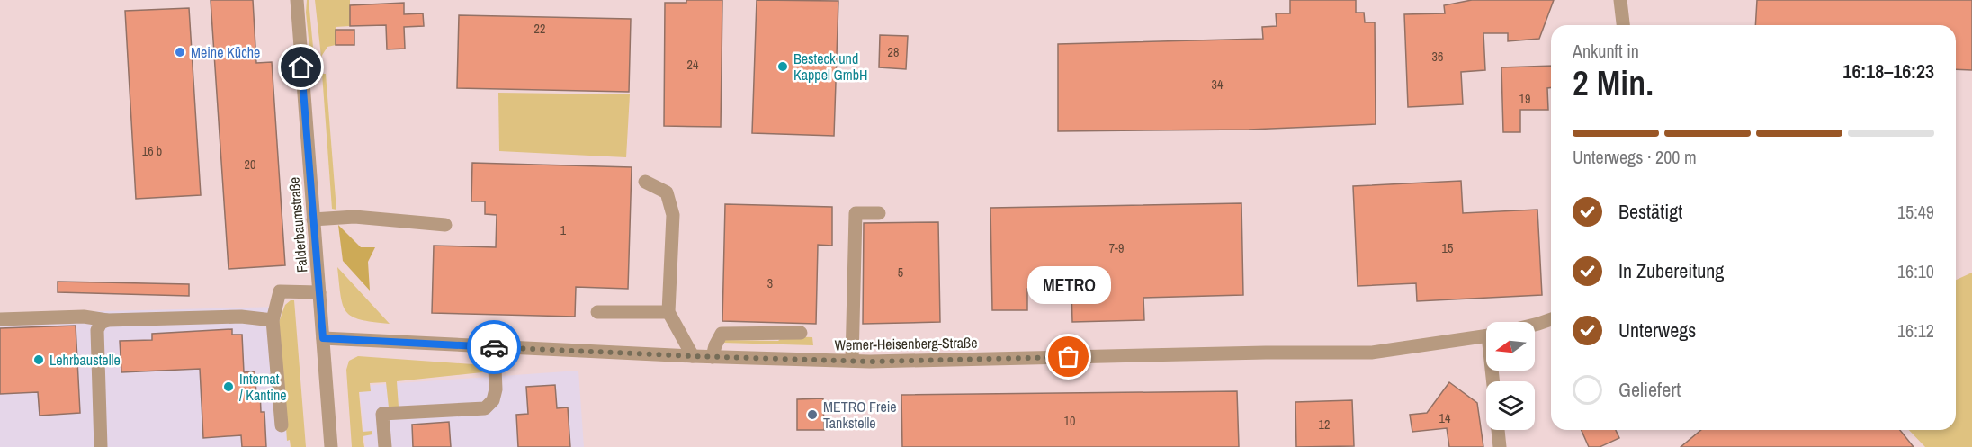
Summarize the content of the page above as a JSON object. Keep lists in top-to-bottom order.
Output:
{
  "streets": {
    "street": ["Falderbaumstraße", "Werner-Heisenberg-Straße"]
  },
  "crossings": [
    ["Falderbaumstraße", "Werner-Heisenberg-Straße"]
  ],
  "places": [
    "Meine Küche",
    "Besteck und Kappel GmbH",
    "METRO",
    "Lehrbaustelle",
    "Internat / Kantine",
    "METRO Freie Tankstelle"
  ],
  "house_numbers": [
    "22",
    "28",
    "36",
    "24",
    "34",
    "19",
    "16 b",
    "20",
    "1",
    "7-9",
    "15",
    "5",
    "3",
    "14",
    "10",
    "12"
  ],
  "north": "left",
  "page": {
    "heading": ["2 Min.", "Ankunft in", "16:18–16:23"],
    "bar": "Unterwegs · 200 m",
    "list": [
      ["Bestätigt", "15:49"],
      ["In Zubereitung", "16:10"],
      ["Unterwegs", "16:12"],
      "Geliefert"
    ],
    "bubble": "METRO"
  }
}
